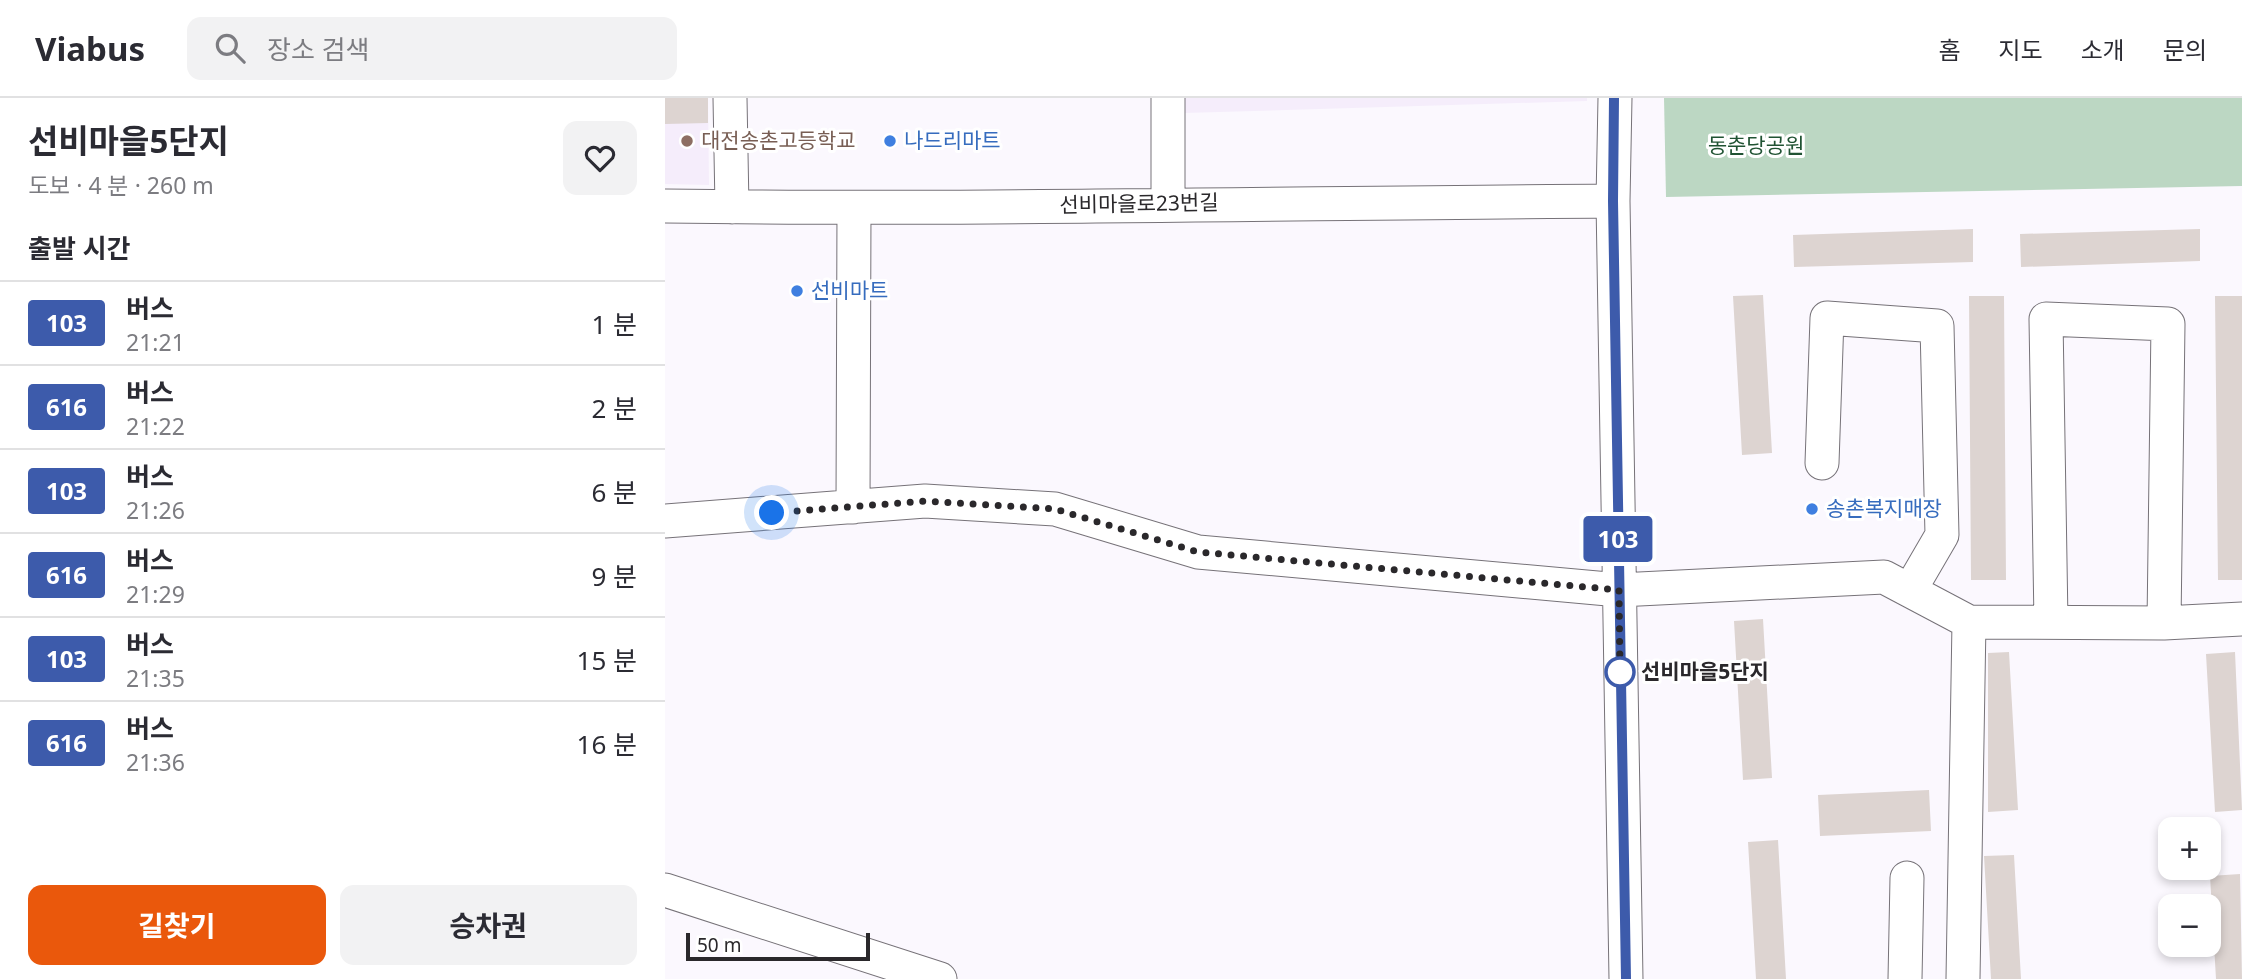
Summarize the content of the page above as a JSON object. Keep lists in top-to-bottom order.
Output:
{
  "streets": {
    "street": ["선비마을로23번길"]
  },
  "parks": ["동춘당공원"],
  "places": [
    "대전송촌고등학교",
    "나드리마트",
    "선비마트",
    "송촌복지매장",
    "선비마을5단지"
  ],
  "lines": ["bus line 103"],
  "scale_bar": "50 m",
  "page": {
    "header": "Viabus",
    "search": "장소 검색",
    "nav": [
      "홈",
      "지도",
      "소개",
      "문의"
    ],
    "heading": [
      ["선비마을5단지", "도보 · 4 분 · 260 m"],
      "출발 시간"
    ],
    "on_map": "103",
    "list": [
      {
        "mark": "103",
        "name": "버스",
        "note": "21:21",
        "value": "1 분"
      },
      {
        "mark": "616",
        "name": "버스",
        "note": "21:22",
        "value": "2 분"
      },
      {
        "mark": "103",
        "name": "버스",
        "note": "21:26",
        "value": "6 분"
      },
      {
        "mark": "616",
        "name": "버스",
        "note": "21:29",
        "value": "9 분"
      },
      {
        "mark": "103",
        "name": "버스",
        "note": "21:35",
        "value": "15 분"
      },
      {
        "mark": "616",
        "name": "버스",
        "note": "21:36",
        "value": "16 분"
      }
    ],
    "map_buttons": ["+", "−"],
    "buttons": ["길찾기", "승차권"],
    "scale": "50 m"
  }
}
